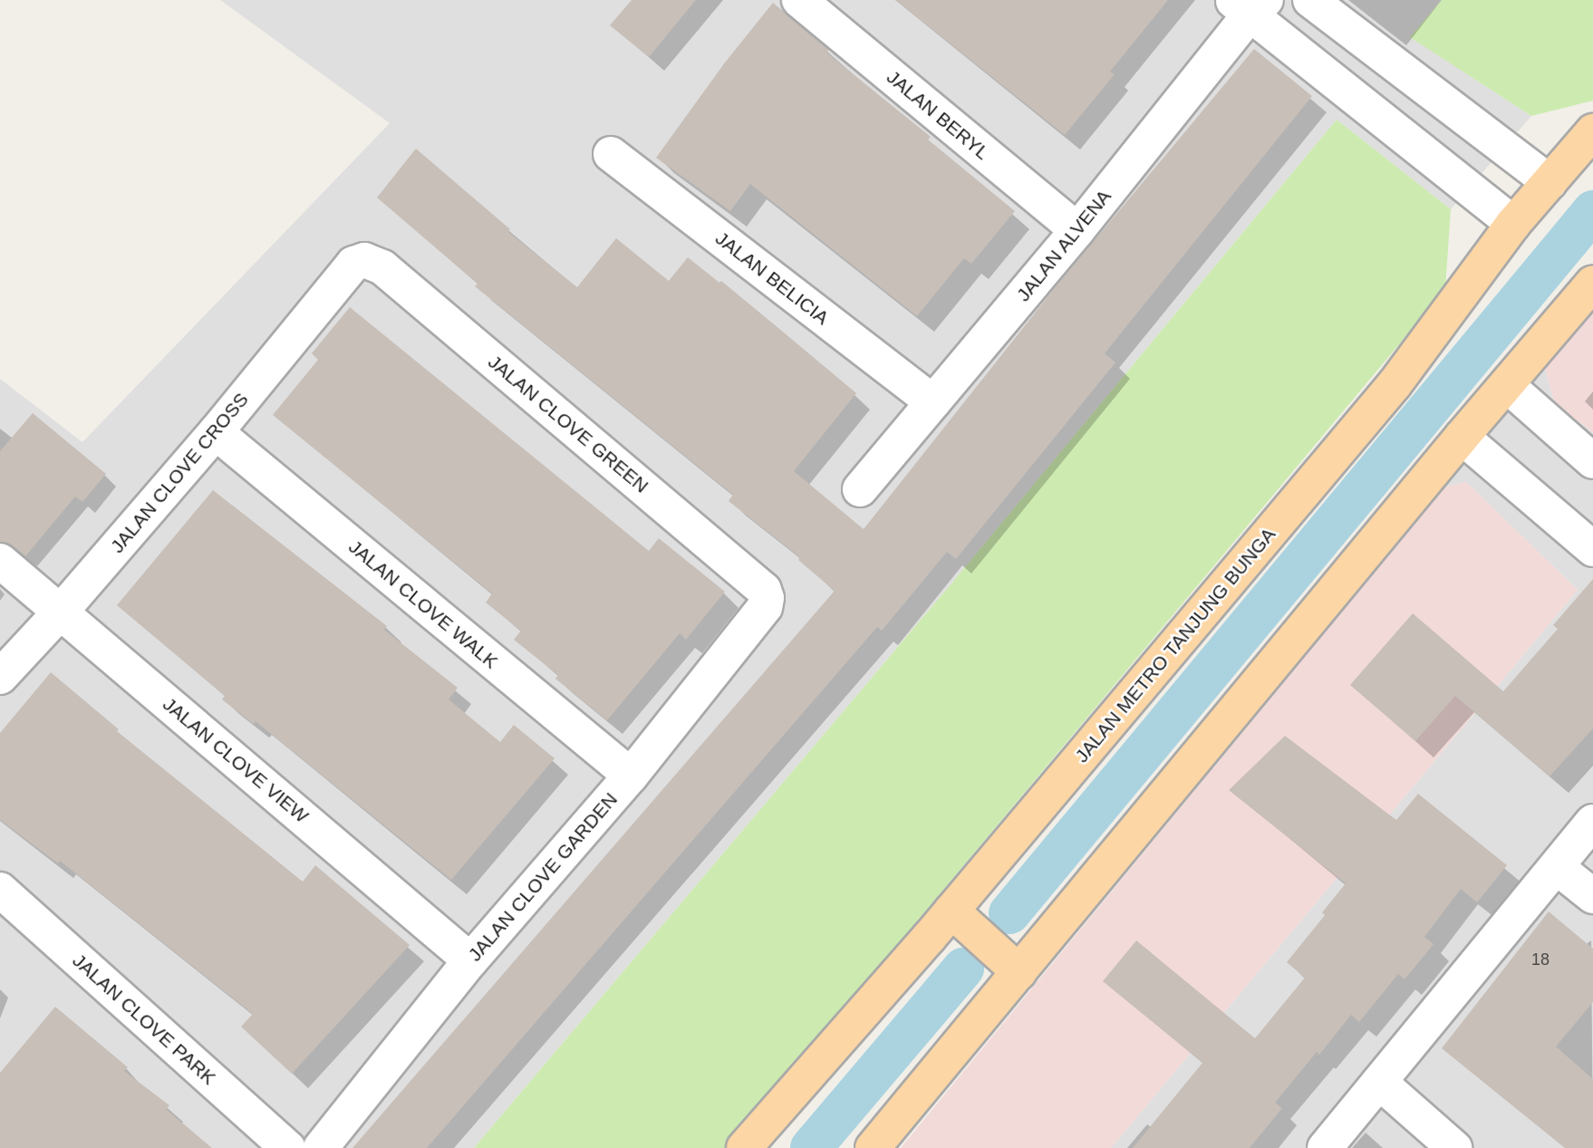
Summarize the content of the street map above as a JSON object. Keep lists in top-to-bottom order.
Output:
{
  "streets": {
    "main road": ["JALAN METRO TANJUNG BUNGA"],
    "street": [
      "JALAN BERYL",
      "JALAN ALVENA",
      "JALAN BELICIA",
      "JALAN CLOVE GREEN",
      "JALAN CLOVE CROSS",
      "JALAN CLOVE WALK",
      "JALAN CLOVE VIEW",
      "JALAN CLOVE GARDEN",
      "JALAN CLOVE PARK"
    ]
  },
  "crossings": [
    ["JALAN BERYL", "JALAN ALVENA"],
    ["JALAN ALVENA", "JALAN BELICIA"],
    ["JALAN CLOVE GREEN", "JALAN CLOVE CROSS"],
    ["JALAN CLOVE GREEN", "JALAN CLOVE GARDEN"],
    ["JALAN CLOVE CROSS", "JALAN CLOVE WALK"],
    ["JALAN CLOVE CROSS", "JALAN CLOVE VIEW"],
    ["JALAN CLOVE WALK", "JALAN CLOVE GARDEN"],
    ["JALAN CLOVE VIEW", "JALAN CLOVE GARDEN"]
  ],
  "house_numbers": ["18"]
}
